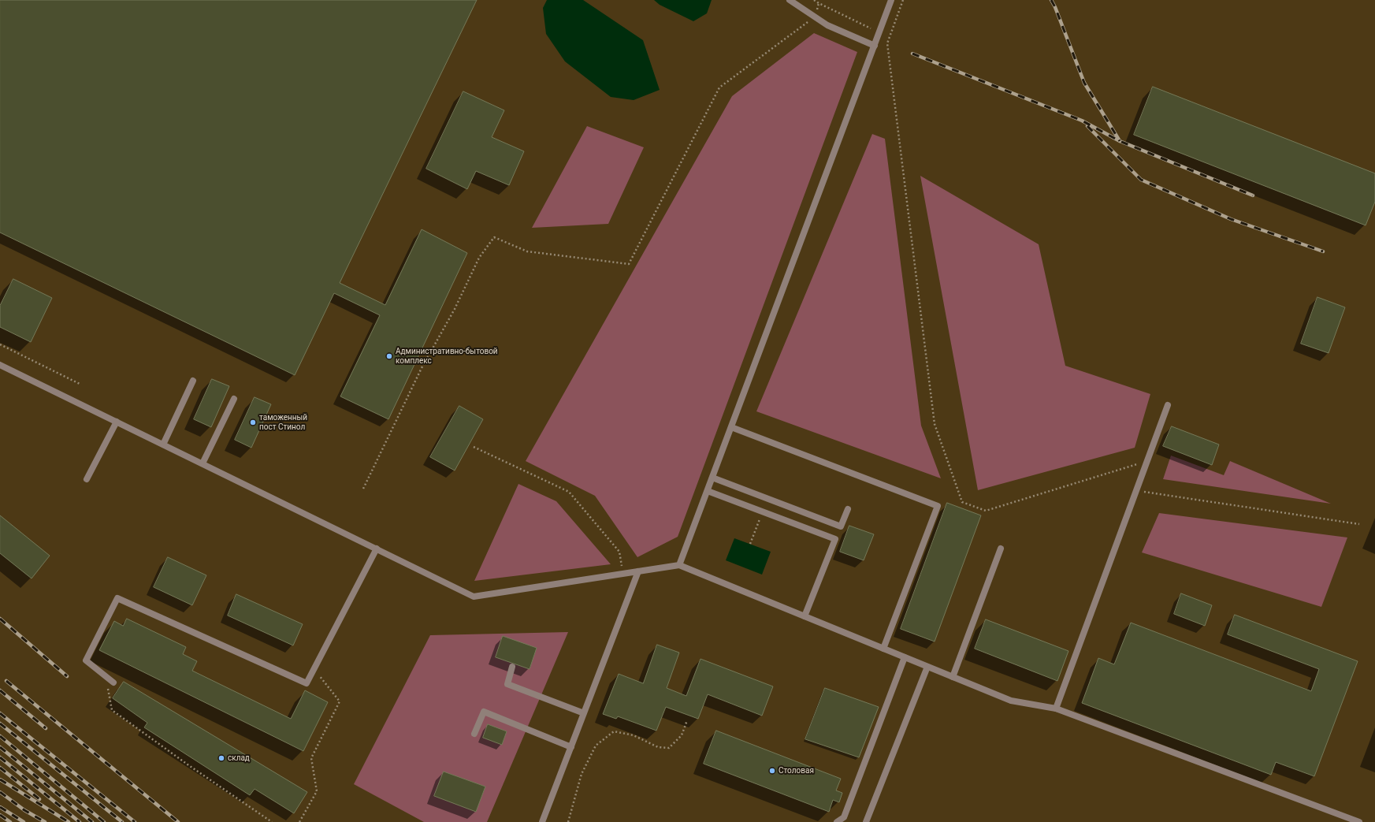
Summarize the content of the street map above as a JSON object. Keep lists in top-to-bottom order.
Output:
{
  "places": [
    "Административно-бытовой комплекс",
    "таможенный пост Стинол",
    "склад",
    "Столовая"
  ]
}
